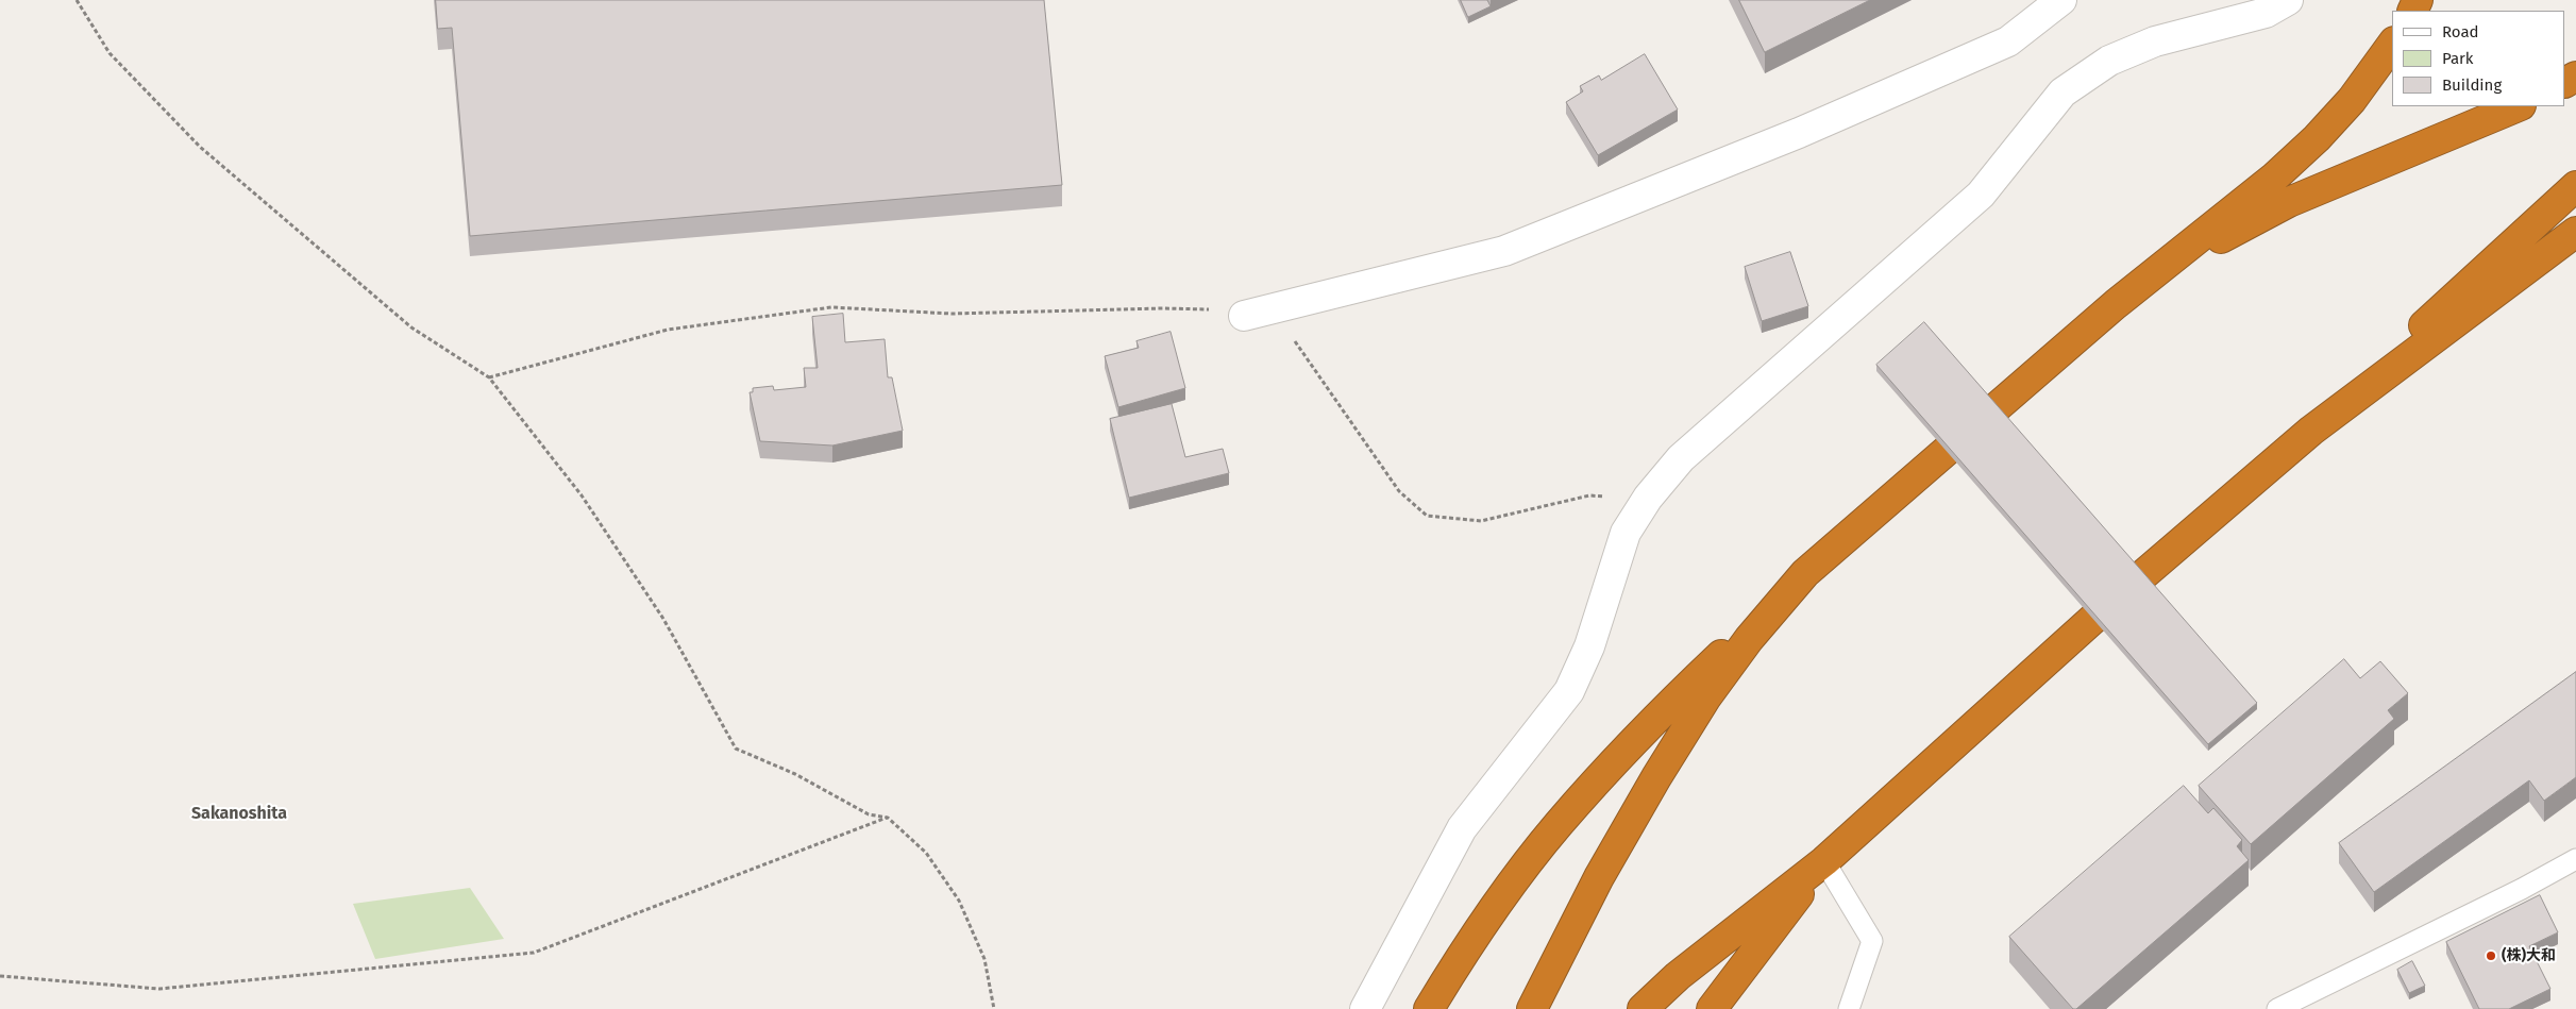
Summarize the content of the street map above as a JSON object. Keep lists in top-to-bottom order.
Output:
{
  "districts": ["Sakanoshita"],
  "places": ["(株)大和"],
  "legend": ["Road", "Park", "Building"]
}
